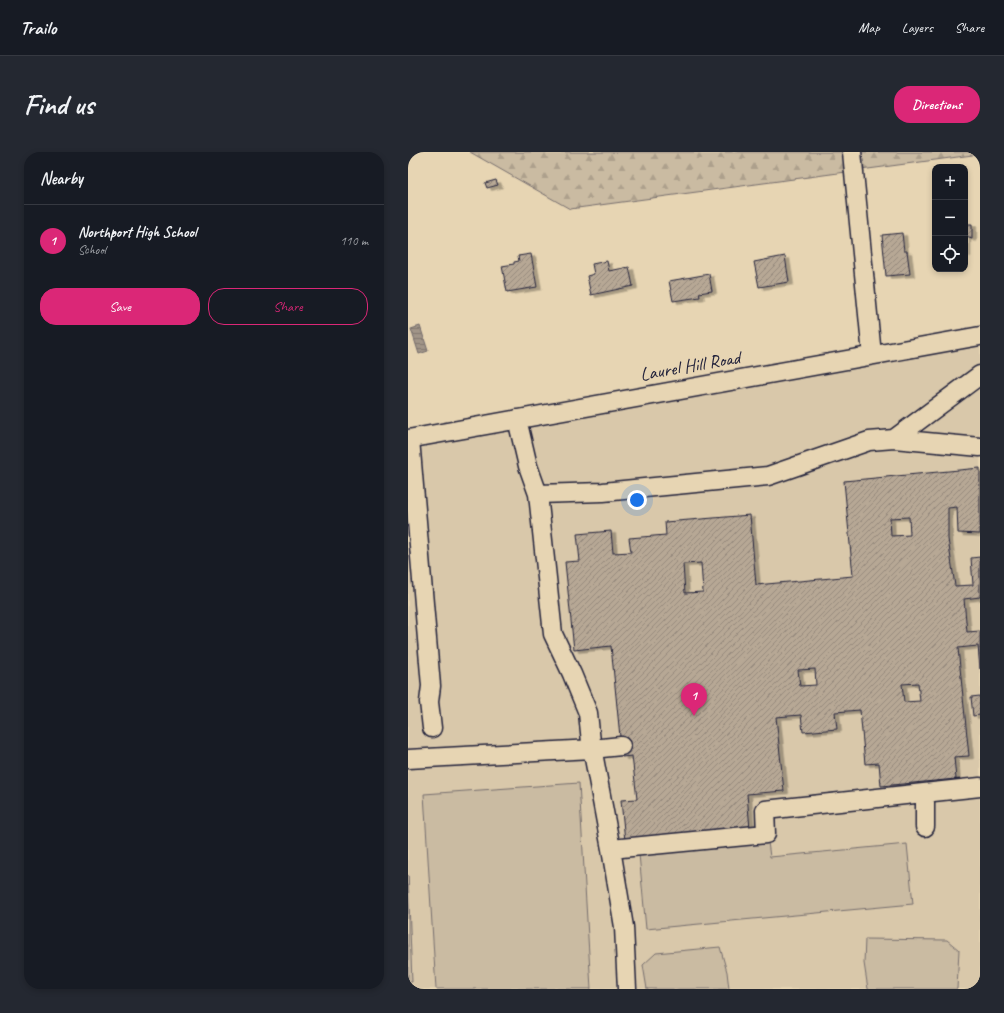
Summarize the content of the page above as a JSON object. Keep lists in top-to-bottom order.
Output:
{
  "streets": {
    "street": ["Laurel Hill Road"]
  },
  "page": {
    "header": "Trailo",
    "nav": ["Map", "Layers", "Share"],
    "buttons": [
      "Directions",
      ["Save", "Share"]
    ],
    "title": "Find us",
    "heading": "Nearby",
    "map_buttons": ["+", "−"],
    "list": [
      {
        "mark": "1",
        "name": "Northport High School",
        "note": "School",
        "value": "110 m"
      }
    ],
    "pins": "1"
  }
}
